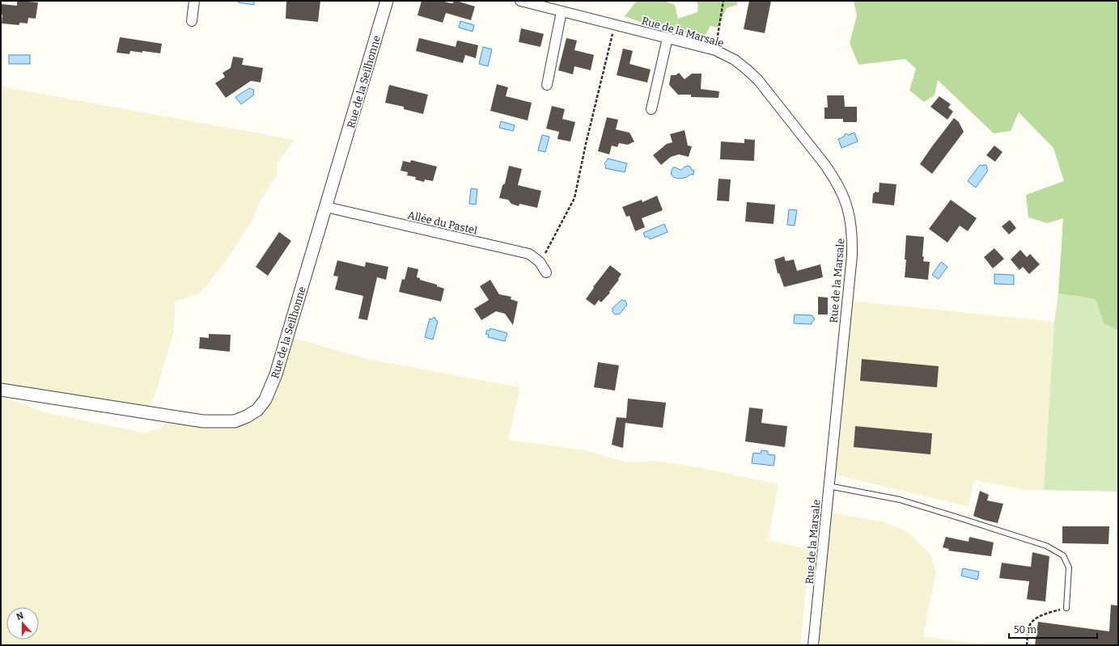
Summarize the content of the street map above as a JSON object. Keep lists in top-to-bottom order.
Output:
{
  "streets": {
    "street": ["Rue de la Marsale", "Rue de la Seilhonne", "Allée du Pastel"]
  },
  "crossings": [
    ["Rue de la Seilhonne", "Allée du Pastel"]
  ],
  "scale_bar": "50 m",
  "north": "top"
}
